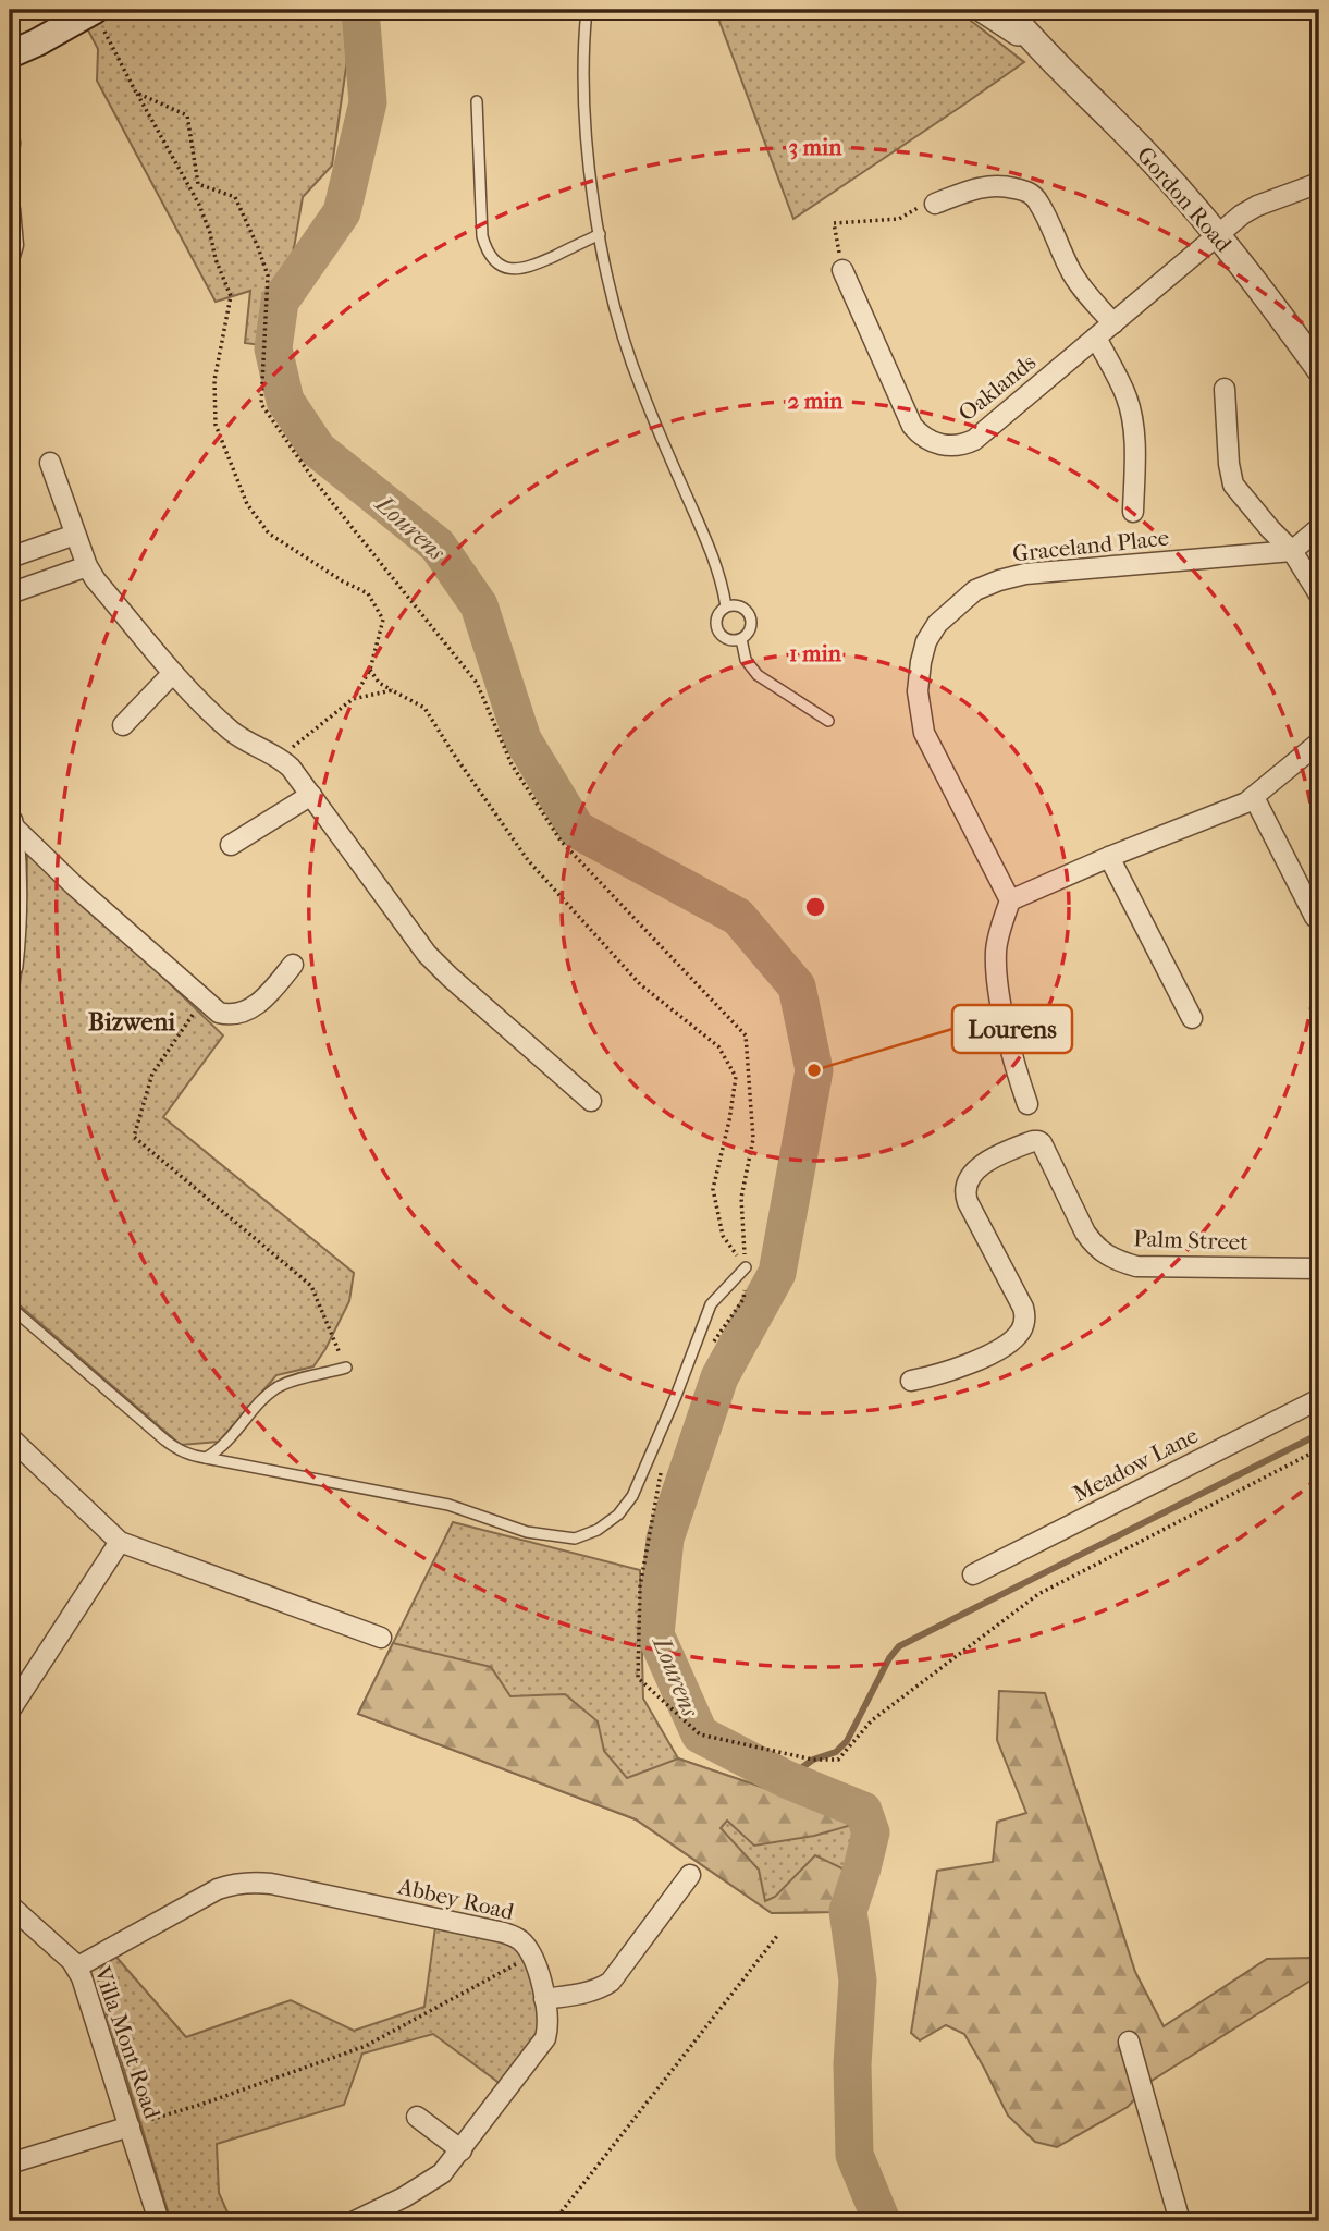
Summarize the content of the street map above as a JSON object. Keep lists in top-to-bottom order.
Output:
{
  "streets": {
    "street": [
      "Gordon Road",
      "Oaklands",
      "Graceland Place",
      "Palm Street",
      "Meadow Lane",
      "Abbey Road",
      "Villa Mont Road"
    ]
  },
  "crossings": [
    ["Gordon Road", "Oaklands"],
    ["Abbey Road", "Villa Mont Road"]
  ],
  "districts": ["Bizweni"],
  "water": ["Lourens"],
  "places": ["Lourens"],
  "rings": ["3 min", "2 min", "1 min"]
}
